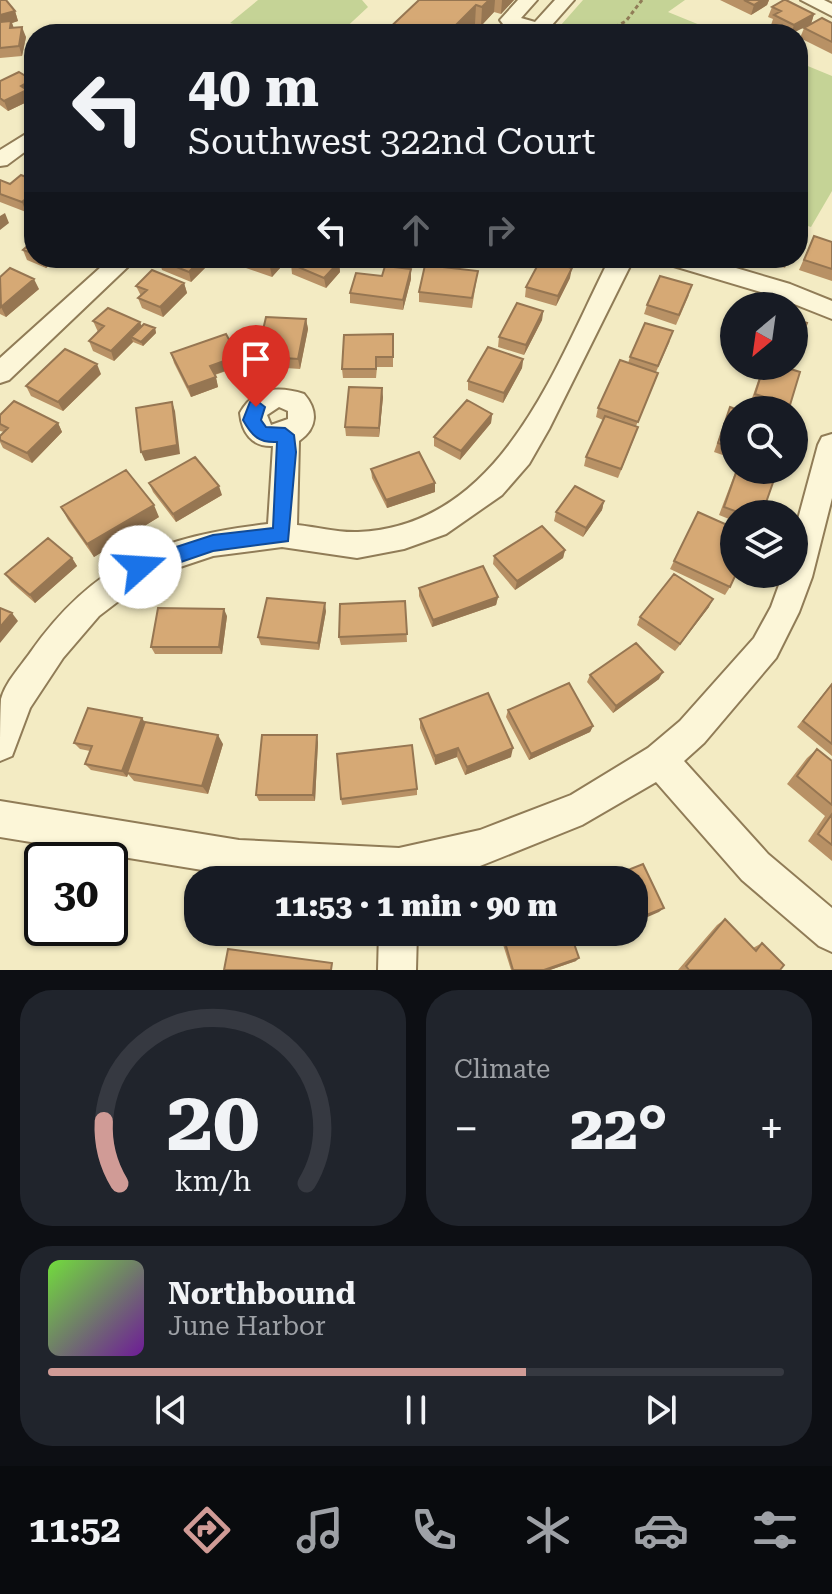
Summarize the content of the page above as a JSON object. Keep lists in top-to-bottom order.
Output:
{
  "north": "bottom left",
  "page": {
    "turn": ["40 m", "Southwest 322nd Court"],
    "limit": "30",
    "trip": "11:53 · 1 min · 90 m",
    "tile": "Climate",
    "heat": ["−", "22°", "+"],
    "song": ["Northbound", "June Harbor"],
    "tabs": "11:52",
    "gauge": ["20", "km/h"]
  }
}
